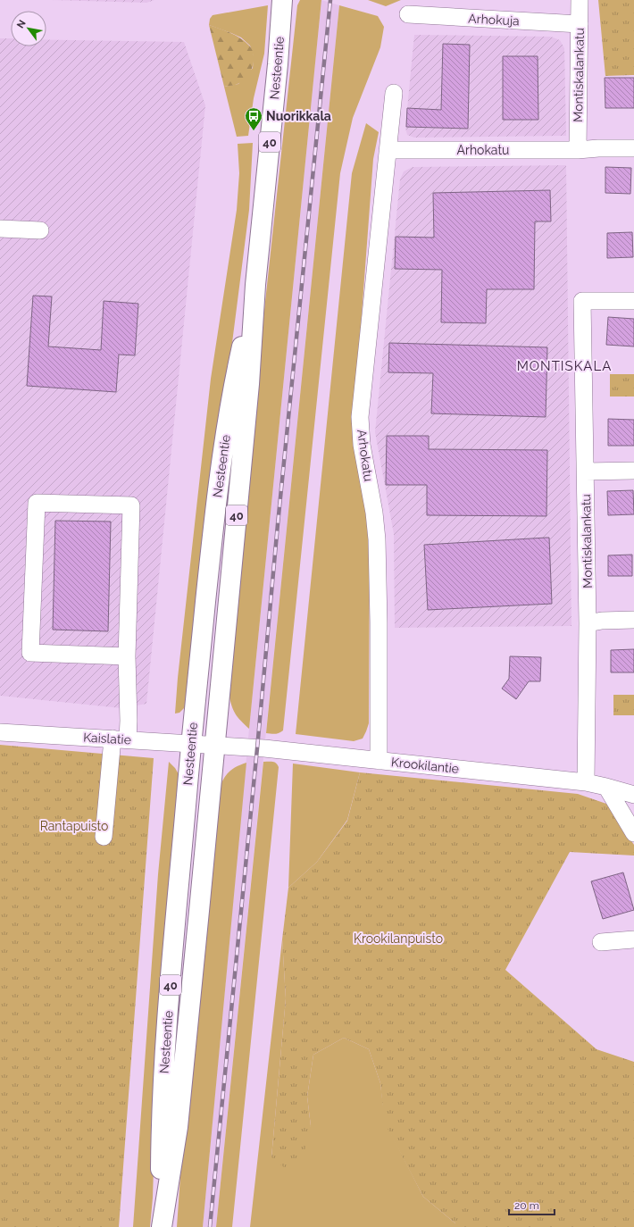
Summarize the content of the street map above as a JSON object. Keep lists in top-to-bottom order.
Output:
{
  "streets": {
    "main road": ["Nesteentie", "40"],
    "street": [
      "Arhokuja",
      "Montiskalankatu",
      "Arhokatu",
      "Kaislatie",
      "Krookilantie"
    ]
  },
  "crossings": [
    ["Arhokuja", "Montiskalankatu"],
    ["Nesteentie", "Kaislatie"],
    ["Nesteentie", "Krookilantie"],
    ["Montiskalankatu", "Arhokatu"],
    ["Montiskalankatu", "Krookilantie"],
    ["Arhokatu", "Krookilantie"],
    ["Kaislatie", "Krookilantie"]
  ],
  "districts": ["MONTISKALA"],
  "parks": ["Rantapuisto", "Krookilanpuisto"],
  "places": {
    "bus stop": ["Nuorikkala"]
  },
  "scale_bar": "20 m",
  "north": "top left"
}
